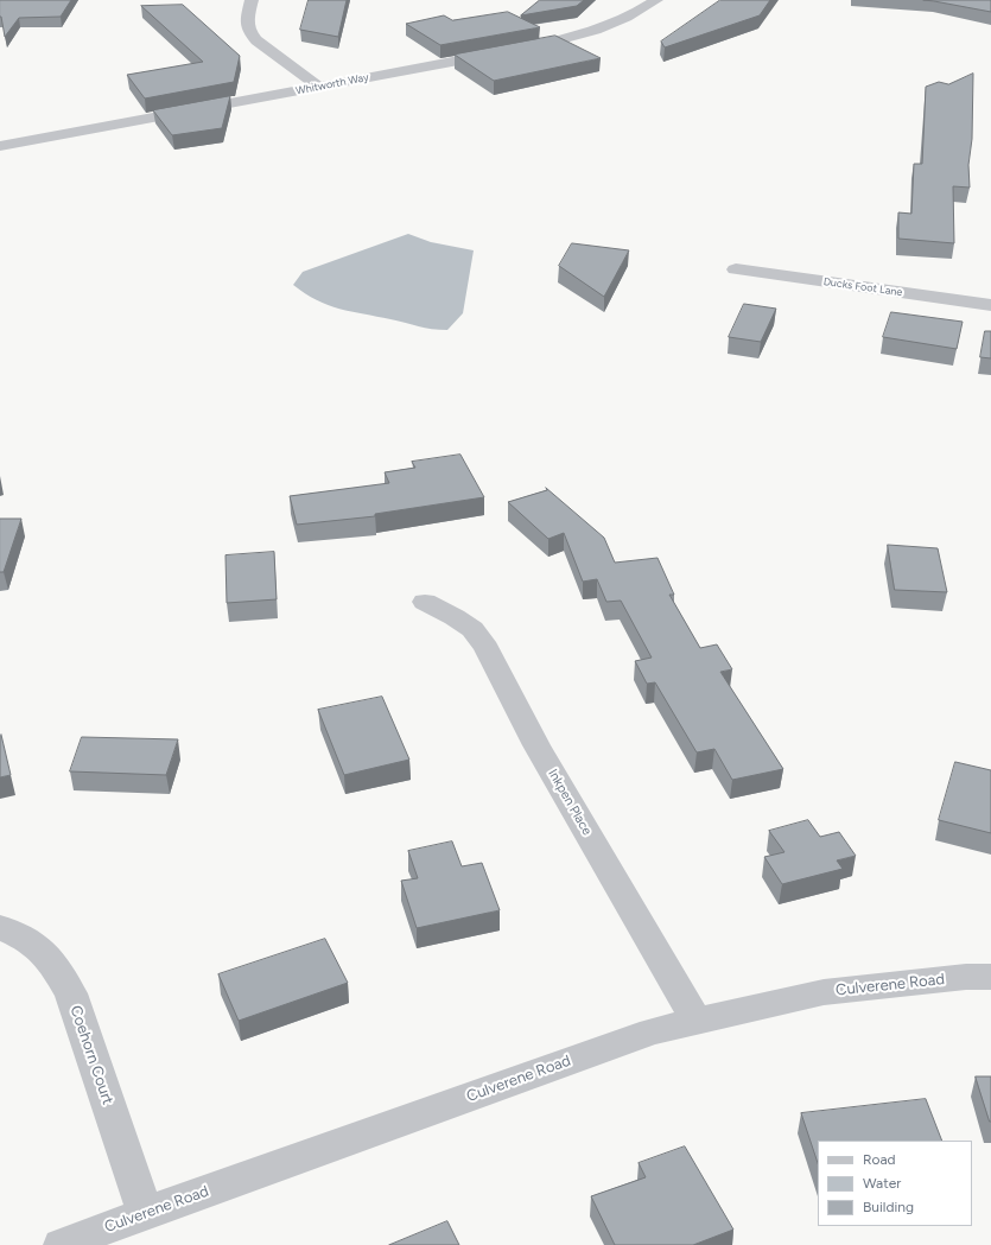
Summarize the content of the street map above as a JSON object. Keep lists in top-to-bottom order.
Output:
{
  "streets": {
    "street": [
      "Whitworth Way",
      "Ducks Foot Lane",
      "Inkpen Place",
      "Culverene Road",
      "Coehorn Court"
    ]
  },
  "crossings": [
    ["Inkpen Place", "Culverene Road"],
    ["Culverene Road", "Coehorn Court"]
  ],
  "legend": ["Road", "Water", "Building"]
}
